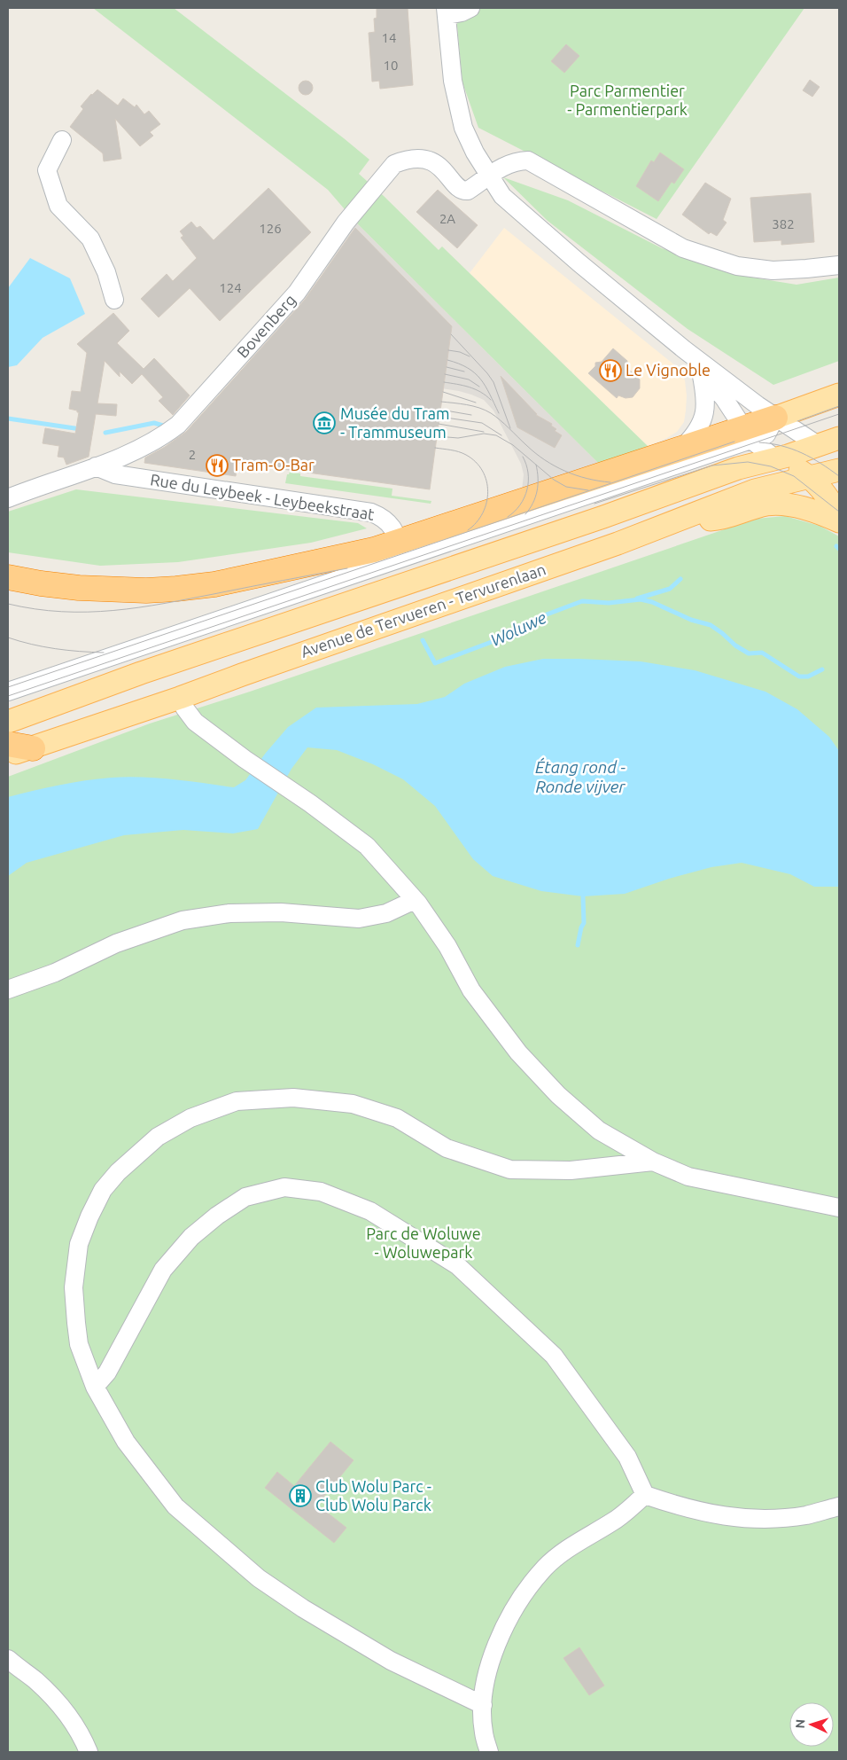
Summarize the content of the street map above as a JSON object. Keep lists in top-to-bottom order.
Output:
{
  "streets": {
    "main road": ["Avenue de Tervueren - Tervurenlaan"],
    "street": ["Bovenberg", "Rue du Leybeek - Leybeekstraat"]
  },
  "crossings": [
    ["Bovenberg", "Rue du Leybeek - Leybeekstraat"]
  ],
  "water": ["Woluwe", "Étang rond - Ronde vijver"],
  "parks": ["Parc Parmentier - Parmentierpark", "Parc de Woluwe - Woluwepark"],
  "places": {
    "restaurant": ["Le Vignoble", "Tram-O-Bar"],
    "museum": ["Musée du Tram - Trammuseum"],
    "building": ["Club Wolu Parc - Club Wolu Parck"]
  },
  "house_numbers": [
    "14",
    "10",
    "2A",
    "382",
    "126",
    "124",
    "2"
  ],
  "north": "left"
}
